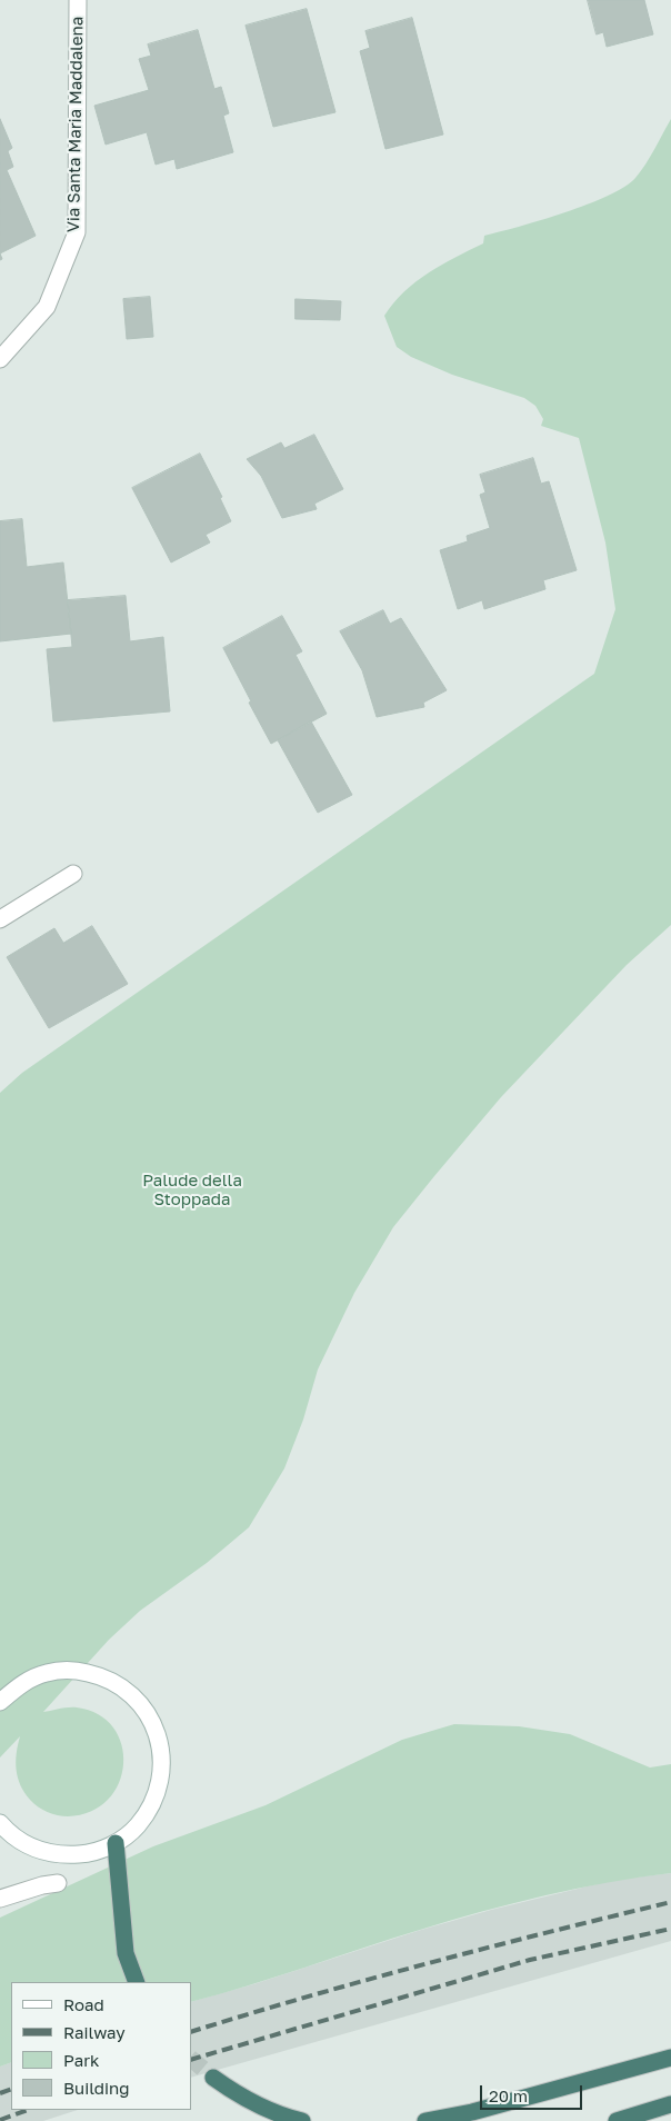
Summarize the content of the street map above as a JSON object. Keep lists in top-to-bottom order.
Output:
{
  "streets": {
    "main road": ["Via Santa Maria Maddalena"]
  },
  "parks": ["Palude della Stoppada"],
  "legend": [
    "Road",
    "Railway",
    "Park",
    "Building"
  ],
  "scale_bar": "20 m"
}
